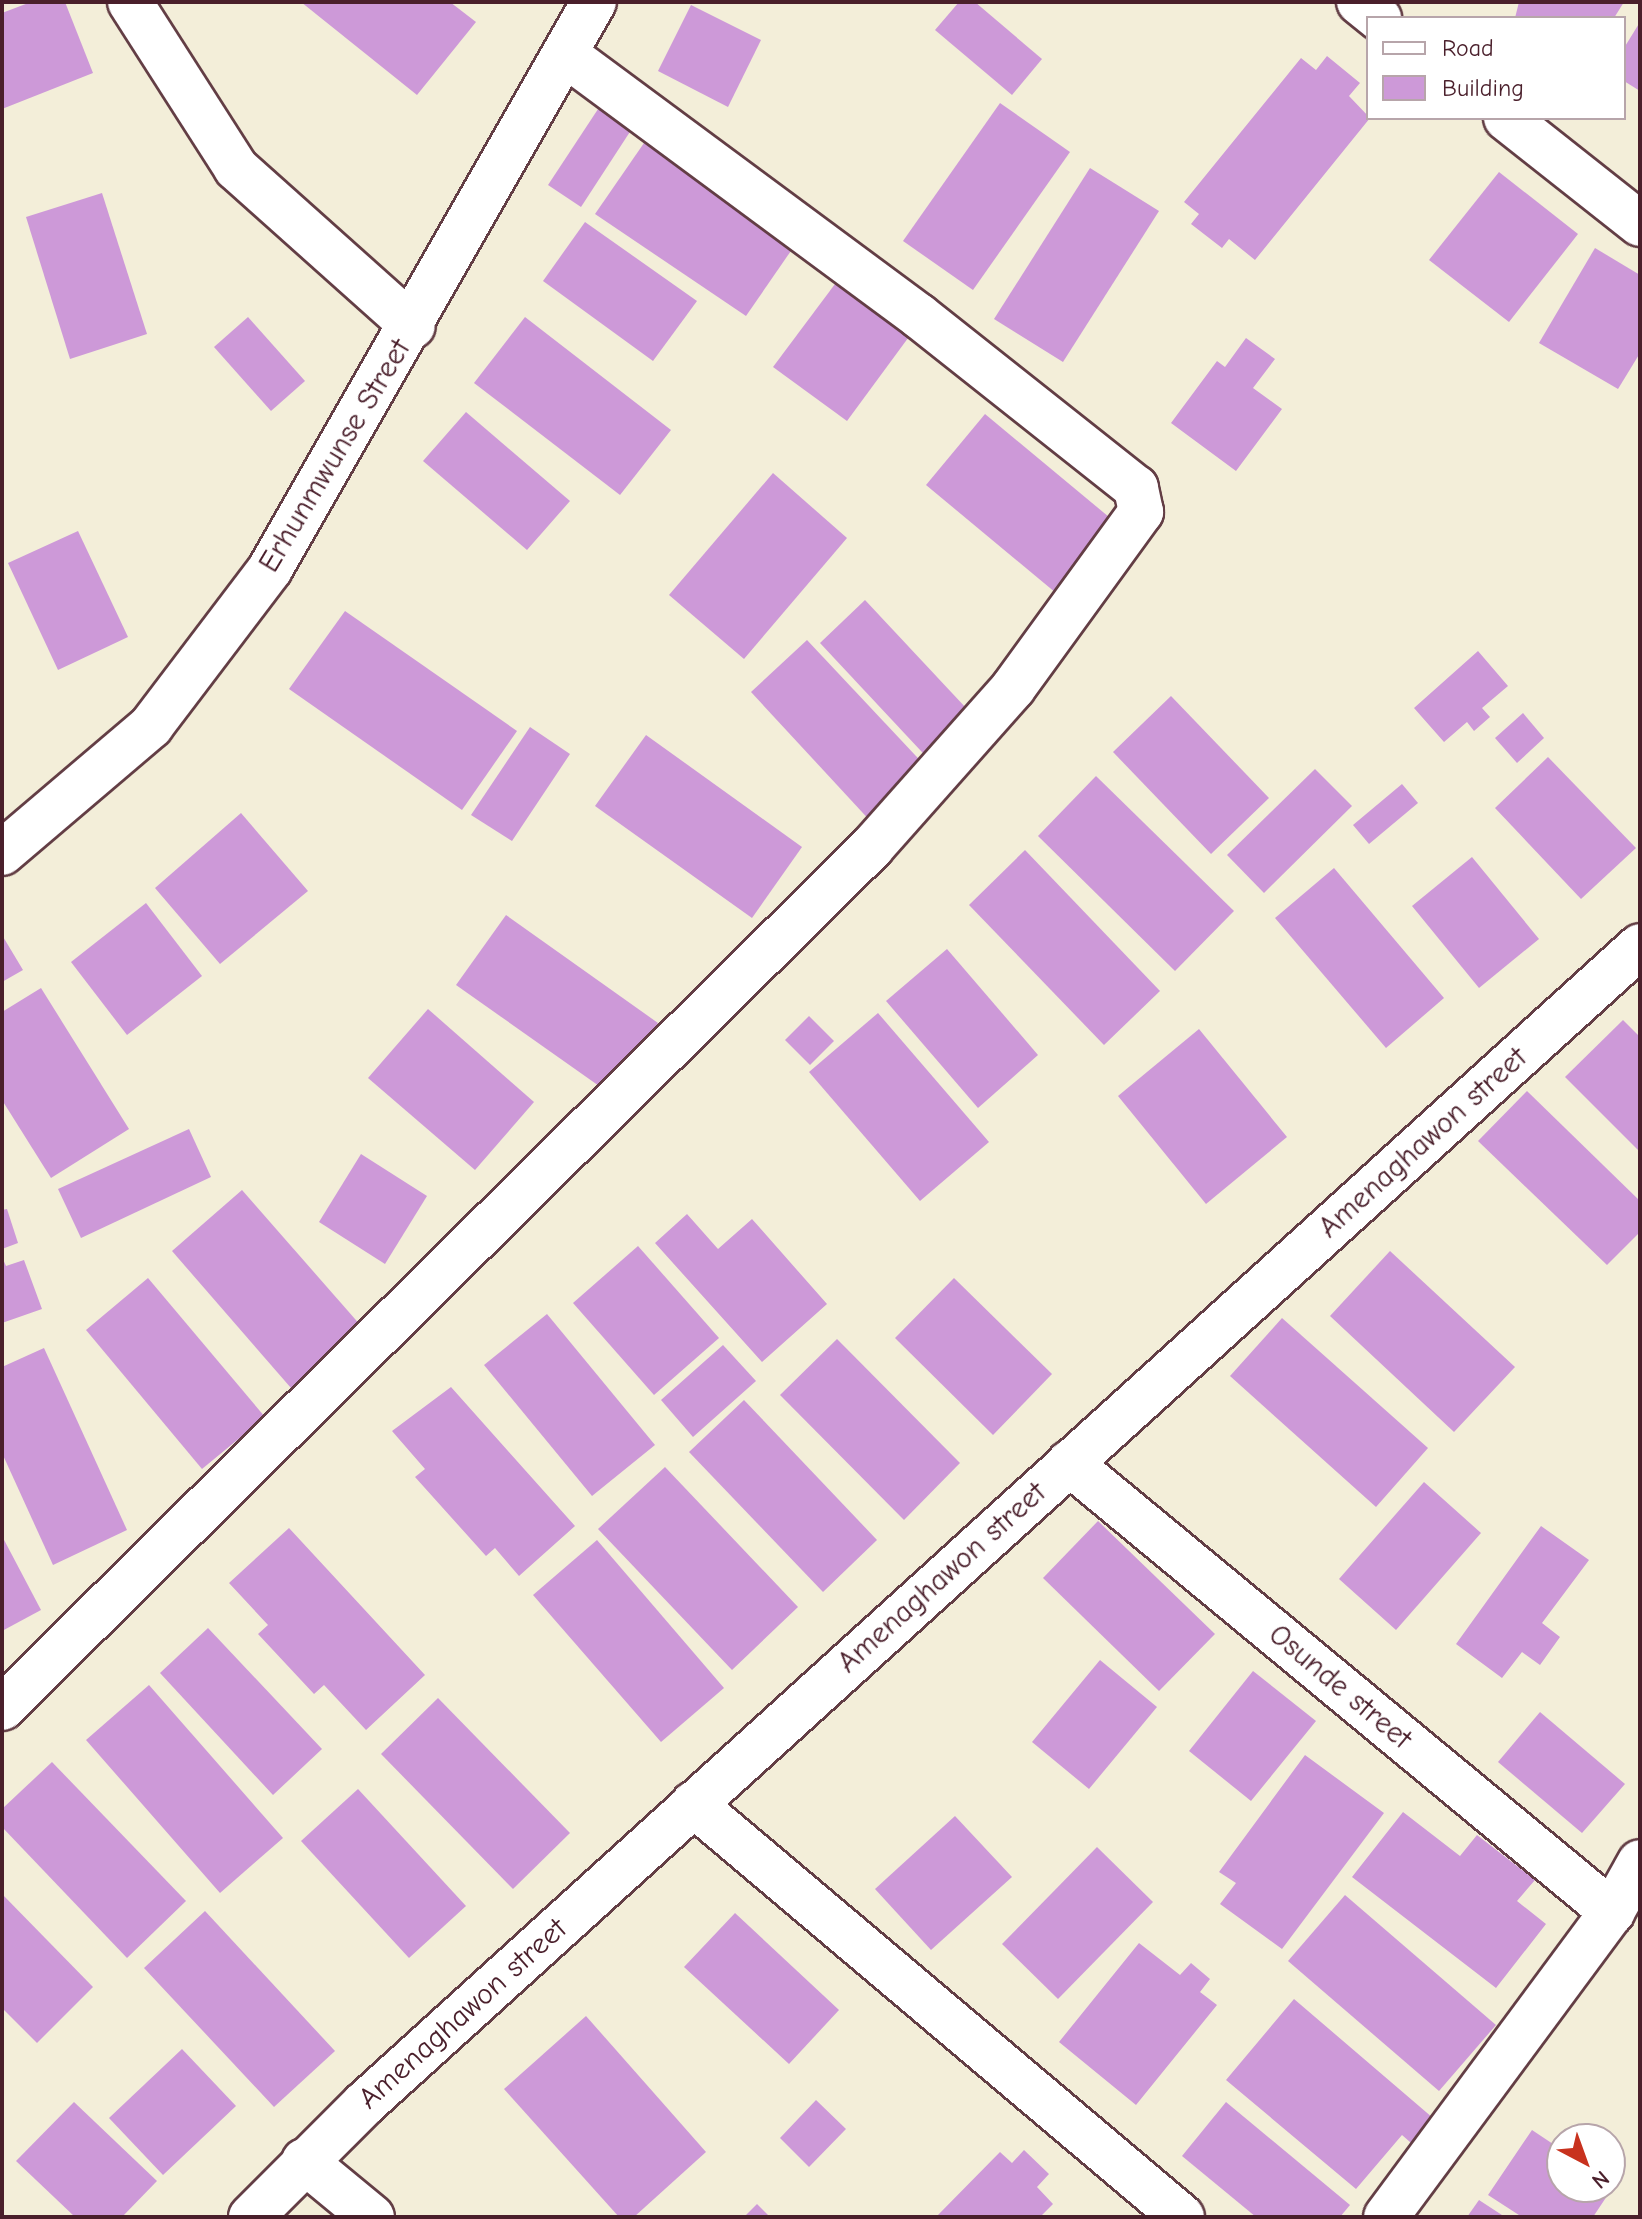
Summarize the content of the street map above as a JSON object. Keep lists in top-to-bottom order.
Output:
{
  "streets": {
    "street": ["Erhunmwunse Street", "Amenaghawon street", "Osunde street"]
  },
  "crossings": [
    ["Amenaghawon street", "Osunde street"]
  ],
  "legend": ["Road", "Building"],
  "north": "bottom right"
}
